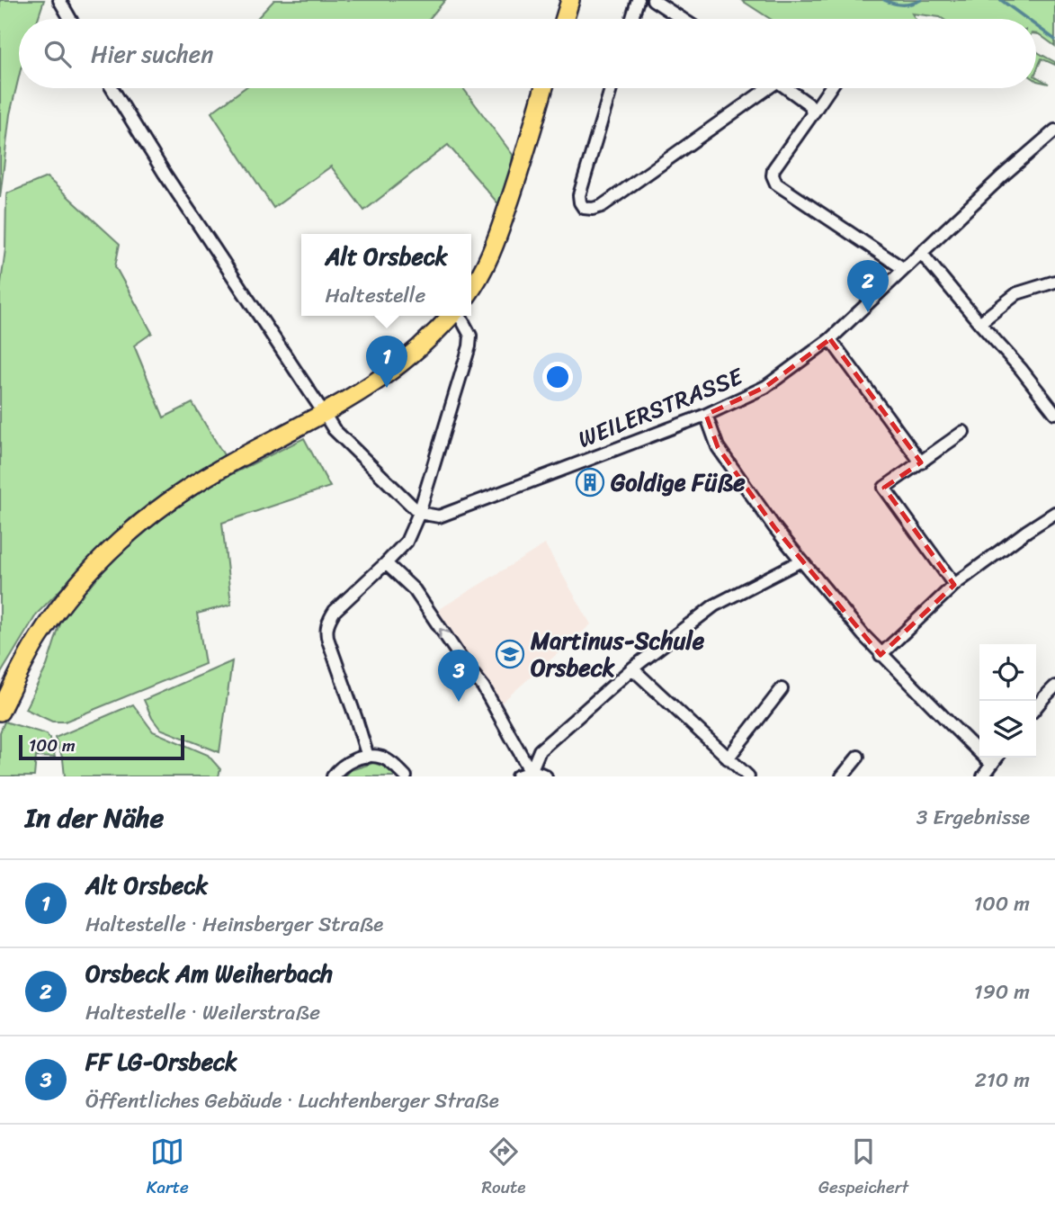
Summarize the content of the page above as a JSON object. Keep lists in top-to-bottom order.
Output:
{
  "streets": {
    "street": ["WEILERSTRASSE"]
  },
  "places": {
    "building": ["Goldige Füße"],
    "school or university": ["Martinus-Schule Orsbeck"]
  },
  "scale_bar": "100 m",
  "page": {
    "search": "Hier suchen",
    "popup": ["Alt Orsbeck", "Haltestelle"],
    "pins": ["2", "1", "3"],
    "scale": "100 m",
    "heading": ["In der Nähe", "3 Ergebnisse"],
    "list": [
      {
        "mark": "1",
        "name": "Alt Orsbeck",
        "note": "Haltestelle · Heinsberger Straße",
        "value": "100 m"
      },
      {
        "mark": "2",
        "name": "Orsbeck Am Weiherbach",
        "note": "Haltestelle · Weilerstraße",
        "value": "190 m"
      },
      {
        "mark": "3",
        "name": "FF LG-Orsbeck",
        "note": "Öffentliches Gebäude · Luchtenberger Straße",
        "value": "210 m"
      }
    ],
    "nav": ["Karte", "Route", "Gespeichert"]
  }
}
